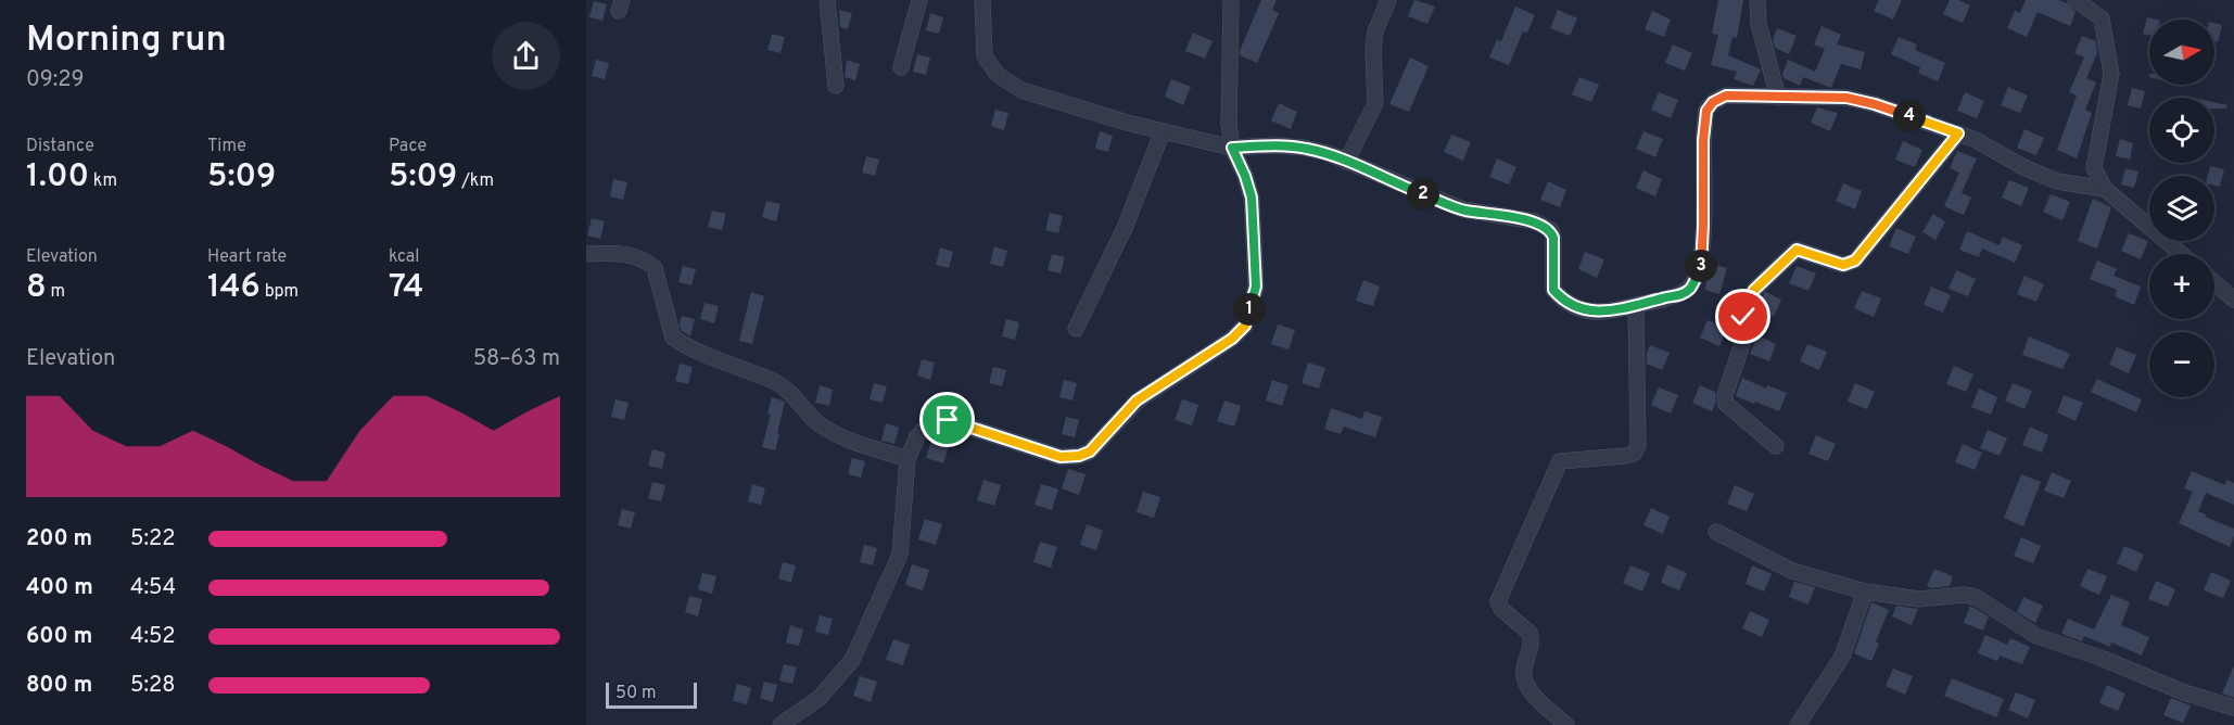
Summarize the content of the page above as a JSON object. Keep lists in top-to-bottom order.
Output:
{
  "scale_bar": "50 m",
  "north": "right",
  "page": {
    "heading": ["Morning run", "09:29"],
    "map_buttons": ["+", "−"],
    "pins": [
      "4",
      "2",
      "3",
      "1"
    ],
    "stats": [
      ["Distance", "1.00 km"],
      ["Time", "5:09"],
      ["Pace", "5:09 /km"],
      ["Elevation", "8 m"],
      ["Heart rate", "146 bpm"],
      ["kcal", "74"]
    ],
    "chart": ["Elevation", "58–63 m"],
    "list": [
      {
        "name": "200 m",
        "note": "5:22"
      },
      {
        "name": "400 m",
        "note": "4:54"
      },
      {
        "name": "600 m",
        "note": "4:52"
      },
      {
        "name": "800 m",
        "note": "5:28"
      }
    ],
    "scale": "50 m"
  }
}
